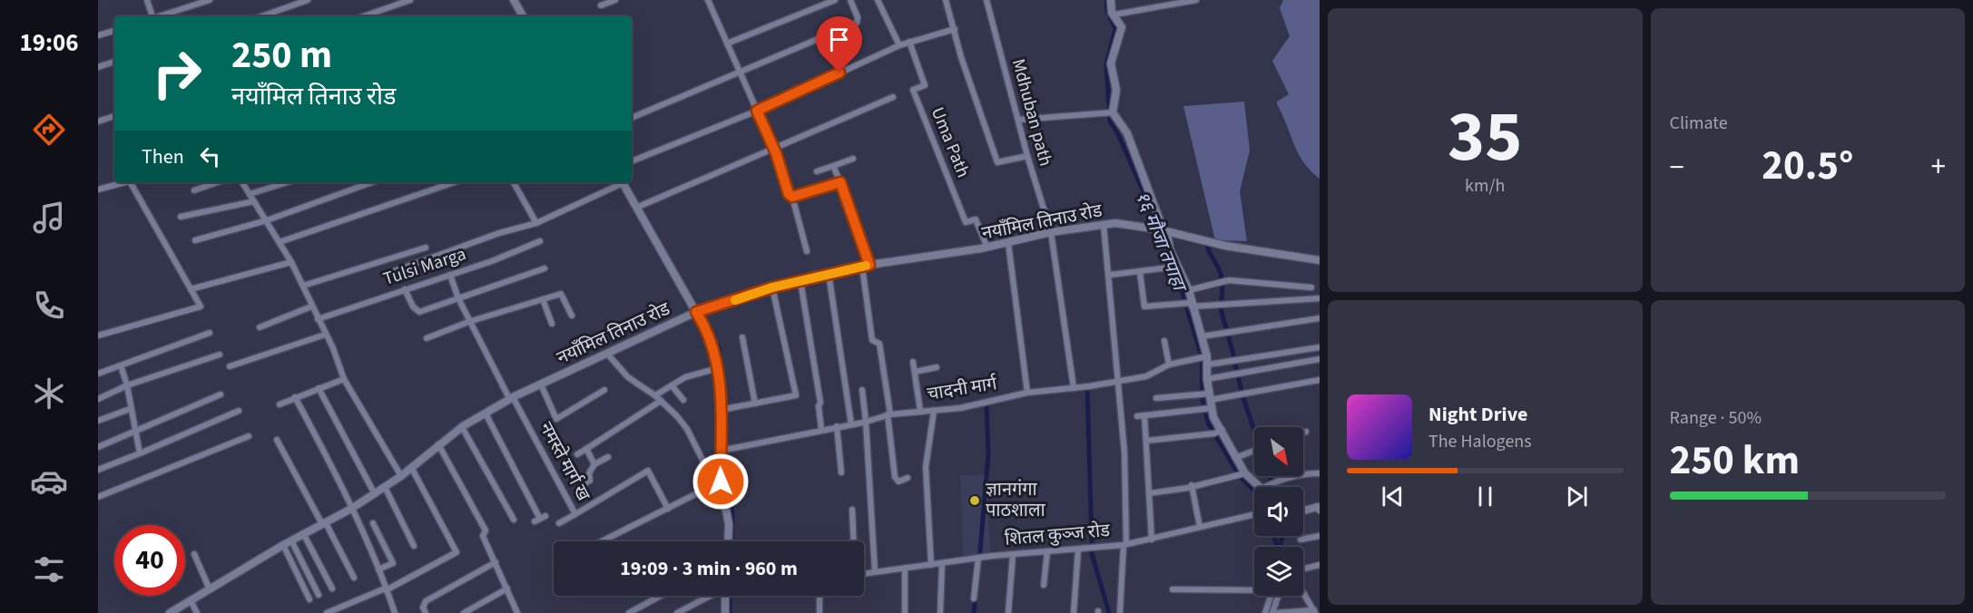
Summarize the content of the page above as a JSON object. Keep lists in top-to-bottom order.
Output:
{
  "streets": {
    "street": [
      "Mdhuban path",
      "Uma Path",
      "नयाँमिल तिनाउ रोड",
      "Tulsi Marga",
      "चादनी मार्ग",
      "नमस्ते मार्ग ख",
      "शितल कुञ्ज रोड"
    ]
  },
  "crossings": [
    ["Mdhuban path", "नयाँमिल तिनाउ रोड"],
    ["Mdhuban path", "चादनी मार्ग"],
    ["Uma Path", "नयाँमिल तिनाउ रोड"],
    ["नयाँमिल तिनाउ रोड", "नमस्ते मार्ग ख"],
    ["Tulsi Marga", "नमस्ते मार्ग ख"]
  ],
  "water": ["१६ मौजा तपाहा"],
  "places": ["ज्ञानगंगा पाठशाला"],
  "north": "bottom right",
  "page": {
    "tabs": "19:06",
    "tile": [
      ["35", "km/h"],
      "Climate",
      ["Range · 50%", "250 km"]
    ],
    "turn": ["250 m", "नयाँमिल तिनाउ रोड"],
    "then": "Then",
    "heat": ["−", "20.5°", "+"],
    "song": ["Night Drive", "The Halogens"],
    "limit": "40",
    "trip": "19:09 · 3 min · 960 m"
  }
}
